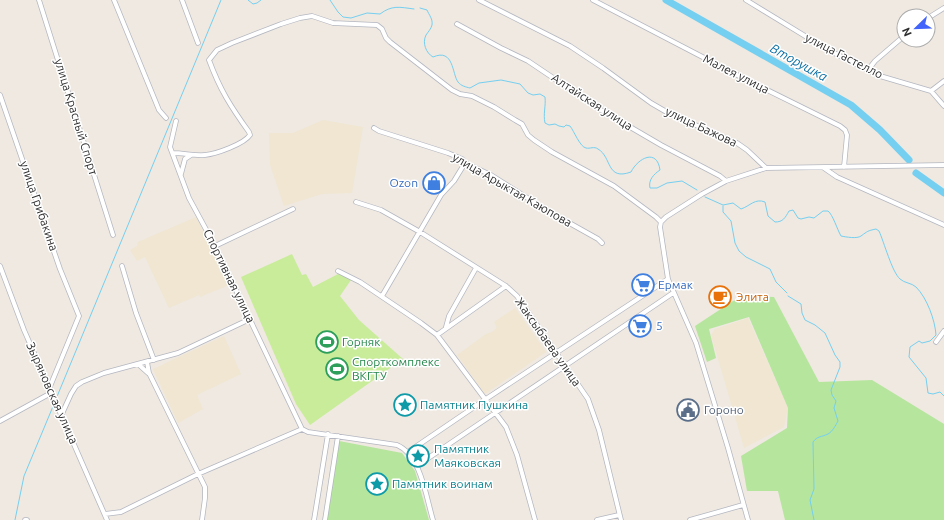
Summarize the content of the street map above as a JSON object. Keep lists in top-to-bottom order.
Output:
{
  "streets": {
    "street": [
      "улица Гастелло",
      "Малея улица",
      "Алтайская улица",
      "улица Красный Спорт",
      "улица Бажова",
      "улица Арыктая Каюпова",
      "улица Грибакина",
      "Спортивная улица",
      "Жаксыбаева улица",
      "Зыряновская улица"
    ]
  },
  "crossings": [
    ["улица Грибакина", "Зыряновская улица"]
  ],
  "water": ["Вторушка"],
  "places": {
    "shop": ["Ozon"],
    "supermarket": ["Ермак", "5"],
    "cafe": ["Элита"],
    "sports": ["Горняк", "Спорткомплекс ВКГТУ"],
    "place": ["Памятник Пушкина", "Памятник Маяковская", "Памятник воинам"],
    "public building": ["Гороно"]
  },
  "north": "bottom left"
}
